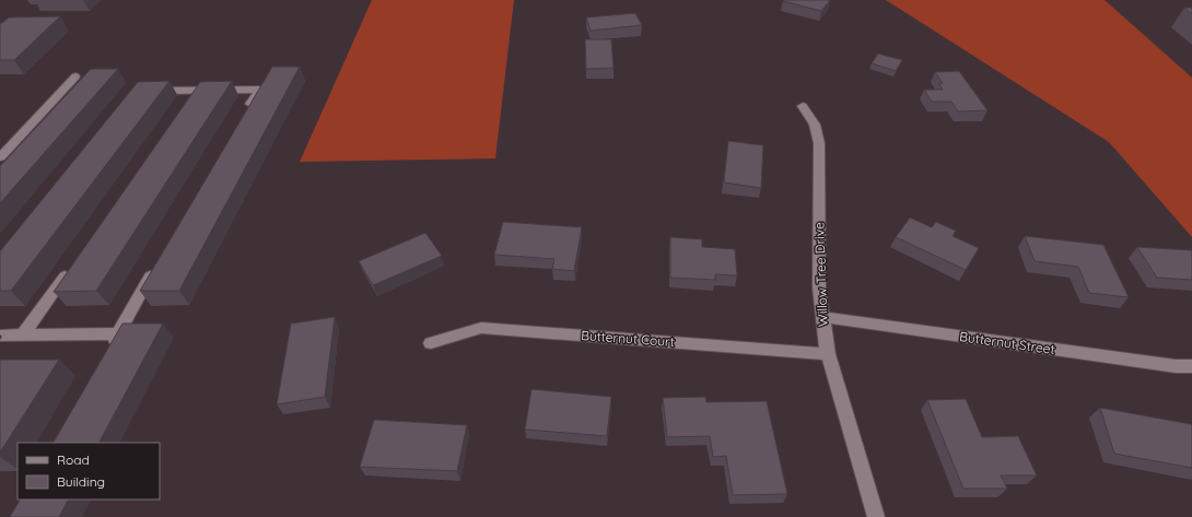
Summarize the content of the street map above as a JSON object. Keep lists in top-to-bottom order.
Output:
{
  "streets": {
    "street": ["Willow Tree Drive", "Butternut Court", "Butternut Street"]
  },
  "crossings": [
    ["Willow Tree Drive", "Butternut Court"],
    ["Willow Tree Drive", "Butternut Street"]
  ],
  "legend": ["Road", "Building"]
}
